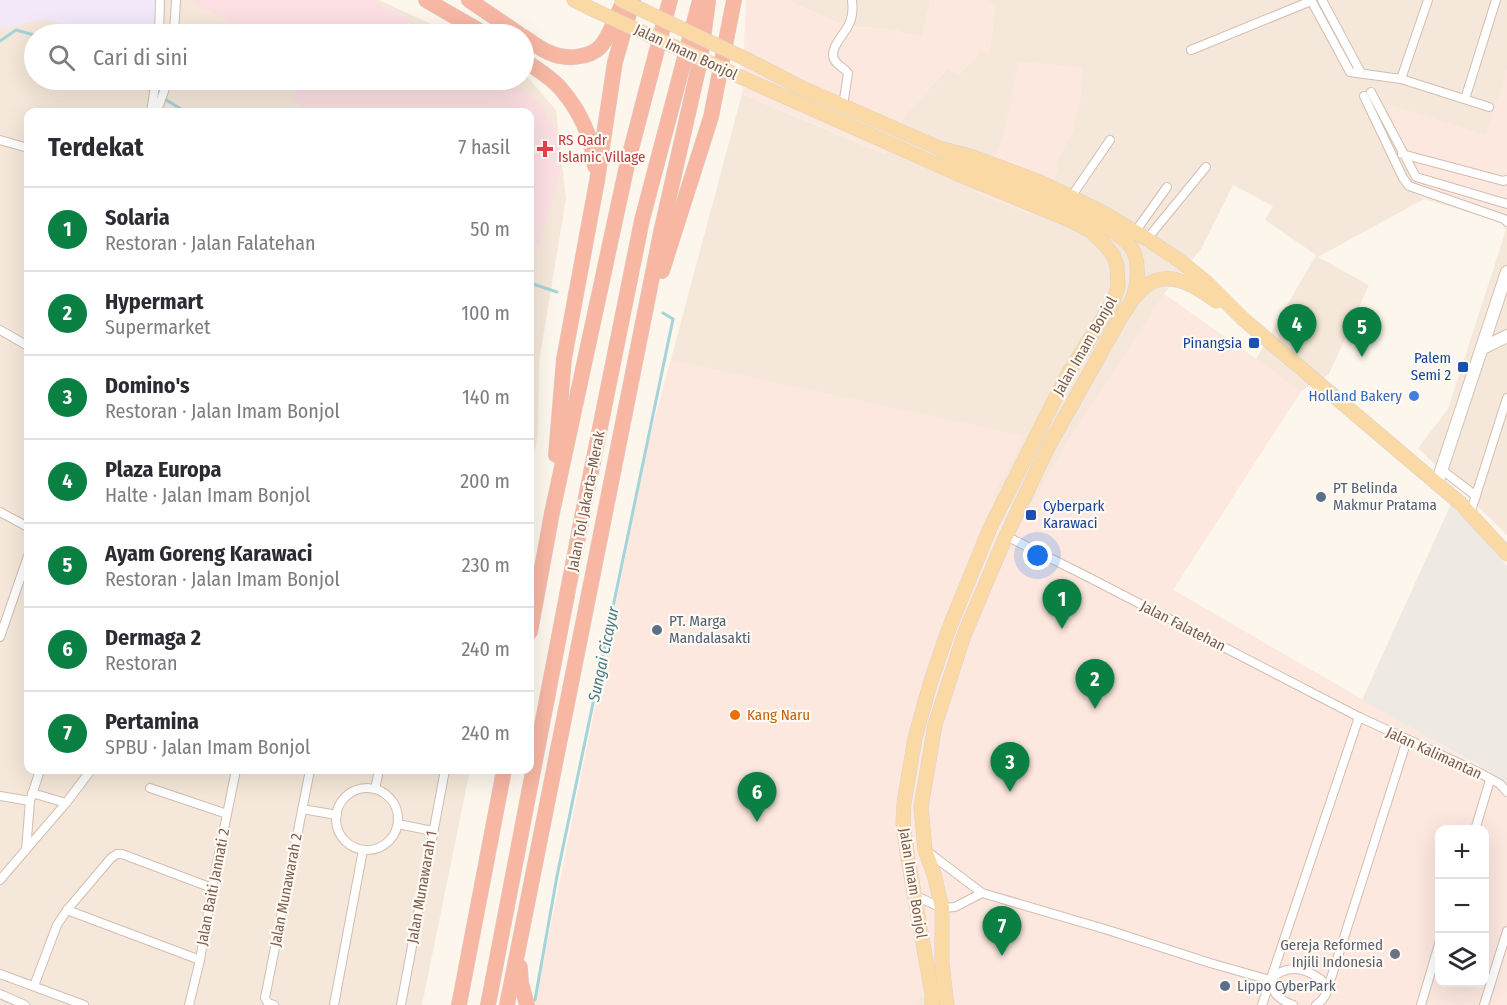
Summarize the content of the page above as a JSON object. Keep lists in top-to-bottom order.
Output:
{
  "streets": {
    "highway": ["Jalan Tol Jakarta–Merak"],
    "main road": ["Jalan Imam Bonjol"],
    "street": [
      "Jalan Falatehan",
      "Jalan Kalimantan",
      "Jalan Baiti Jannati 2",
      "Jalan Munawarah 1",
      "Jalan Munawarah 2"
    ]
  },
  "crossings": [
    ["Jalan Imam Bonjol", "Jalan Falatehan"],
    ["Jalan Falatehan", "Jalan Kalimantan"]
  ],
  "water": ["Sungai Cicayur"],
  "places": {
    "health": ["RS Qadr Islamic Village"],
    "transit": ["Pinangsia", "Palem Semi 2", "Cyberpark Karawaci"],
    "other": [
      "Holland Bakery",
      "PT Belinda Makmur Pratama",
      "PT. Marga Mandalasakti",
      "Kang Naru",
      "Gereja Reformed Injili Indonesia",
      "Lippo CyberPark"
    ]
  },
  "page": {
    "search": "Cari di sini",
    "heading": ["Terdekat", "7 hasil"],
    "list": [
      {
        "mark": "1",
        "name": "Solaria",
        "note": "Restoran · Jalan Falatehan",
        "value": "50 m"
      },
      {
        "mark": "2",
        "name": "Hypermart",
        "note": "Supermarket",
        "value": "100 m"
      },
      {
        "mark": "3",
        "name": "Domino's",
        "note": "Restoran · Jalan Imam Bonjol",
        "value": "140 m"
      },
      {
        "mark": "4",
        "name": "Plaza Europa",
        "note": "Halte · Jalan Imam Bonjol",
        "value": "200 m"
      },
      {
        "mark": "5",
        "name": "Ayam Goreng Karawaci",
        "note": "Restoran · Jalan Imam Bonjol",
        "value": "230 m"
      },
      {
        "mark": "6",
        "name": "Dermaga 2",
        "note": "Restoran",
        "value": "240 m"
      },
      {
        "mark": "7",
        "name": "Pertamina",
        "note": "SPBU · Jalan Imam Bonjol",
        "value": "240 m"
      }
    ],
    "pins": [
      "4",
      "5",
      "1",
      "2",
      "3",
      "6",
      "7"
    ],
    "map_buttons": ["+", "−"]
  }
}
